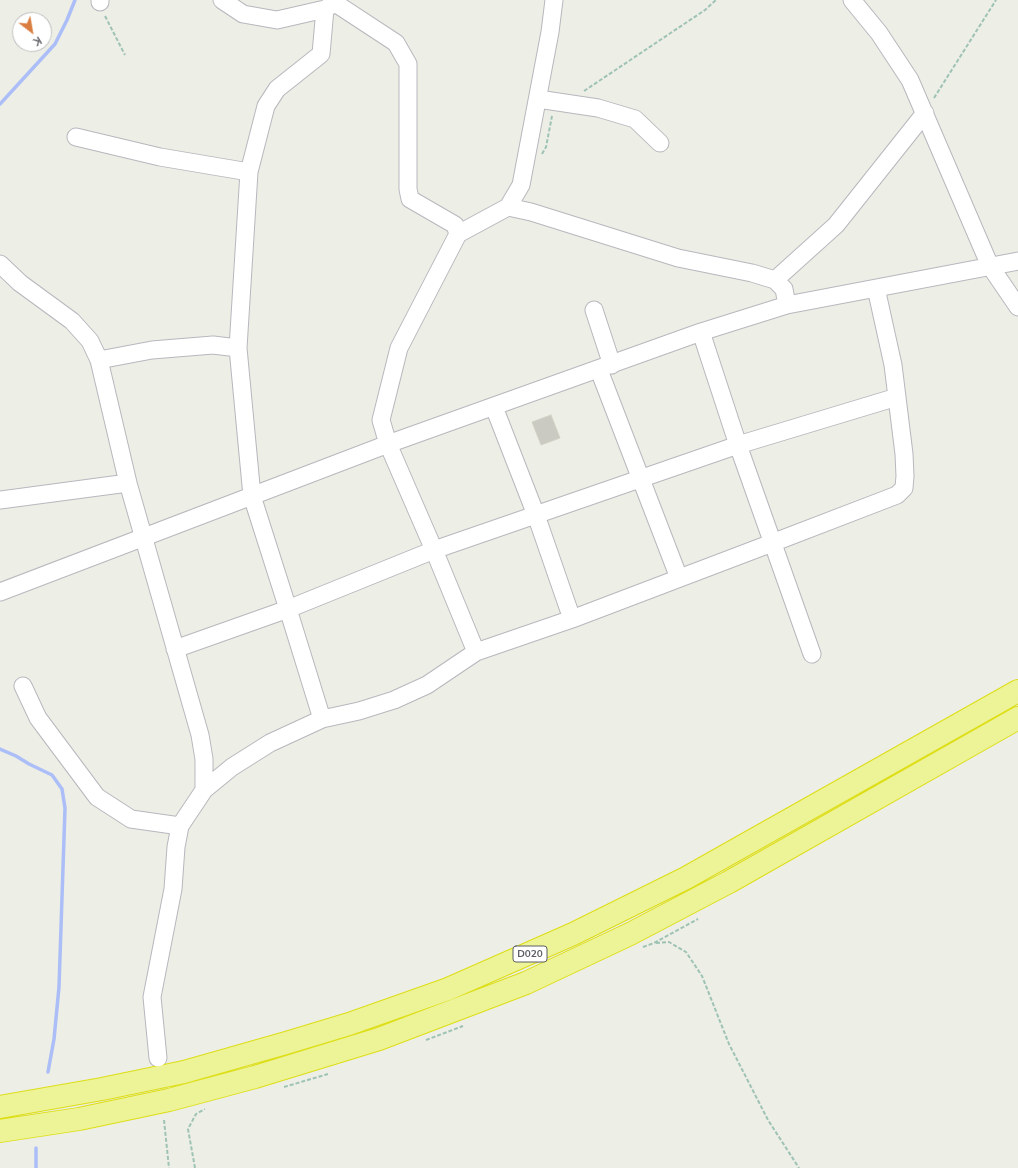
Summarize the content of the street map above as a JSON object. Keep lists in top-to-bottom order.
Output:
{
  "streets": {
    "highway": ["D020"]
  },
  "north": "bottom right"
}
